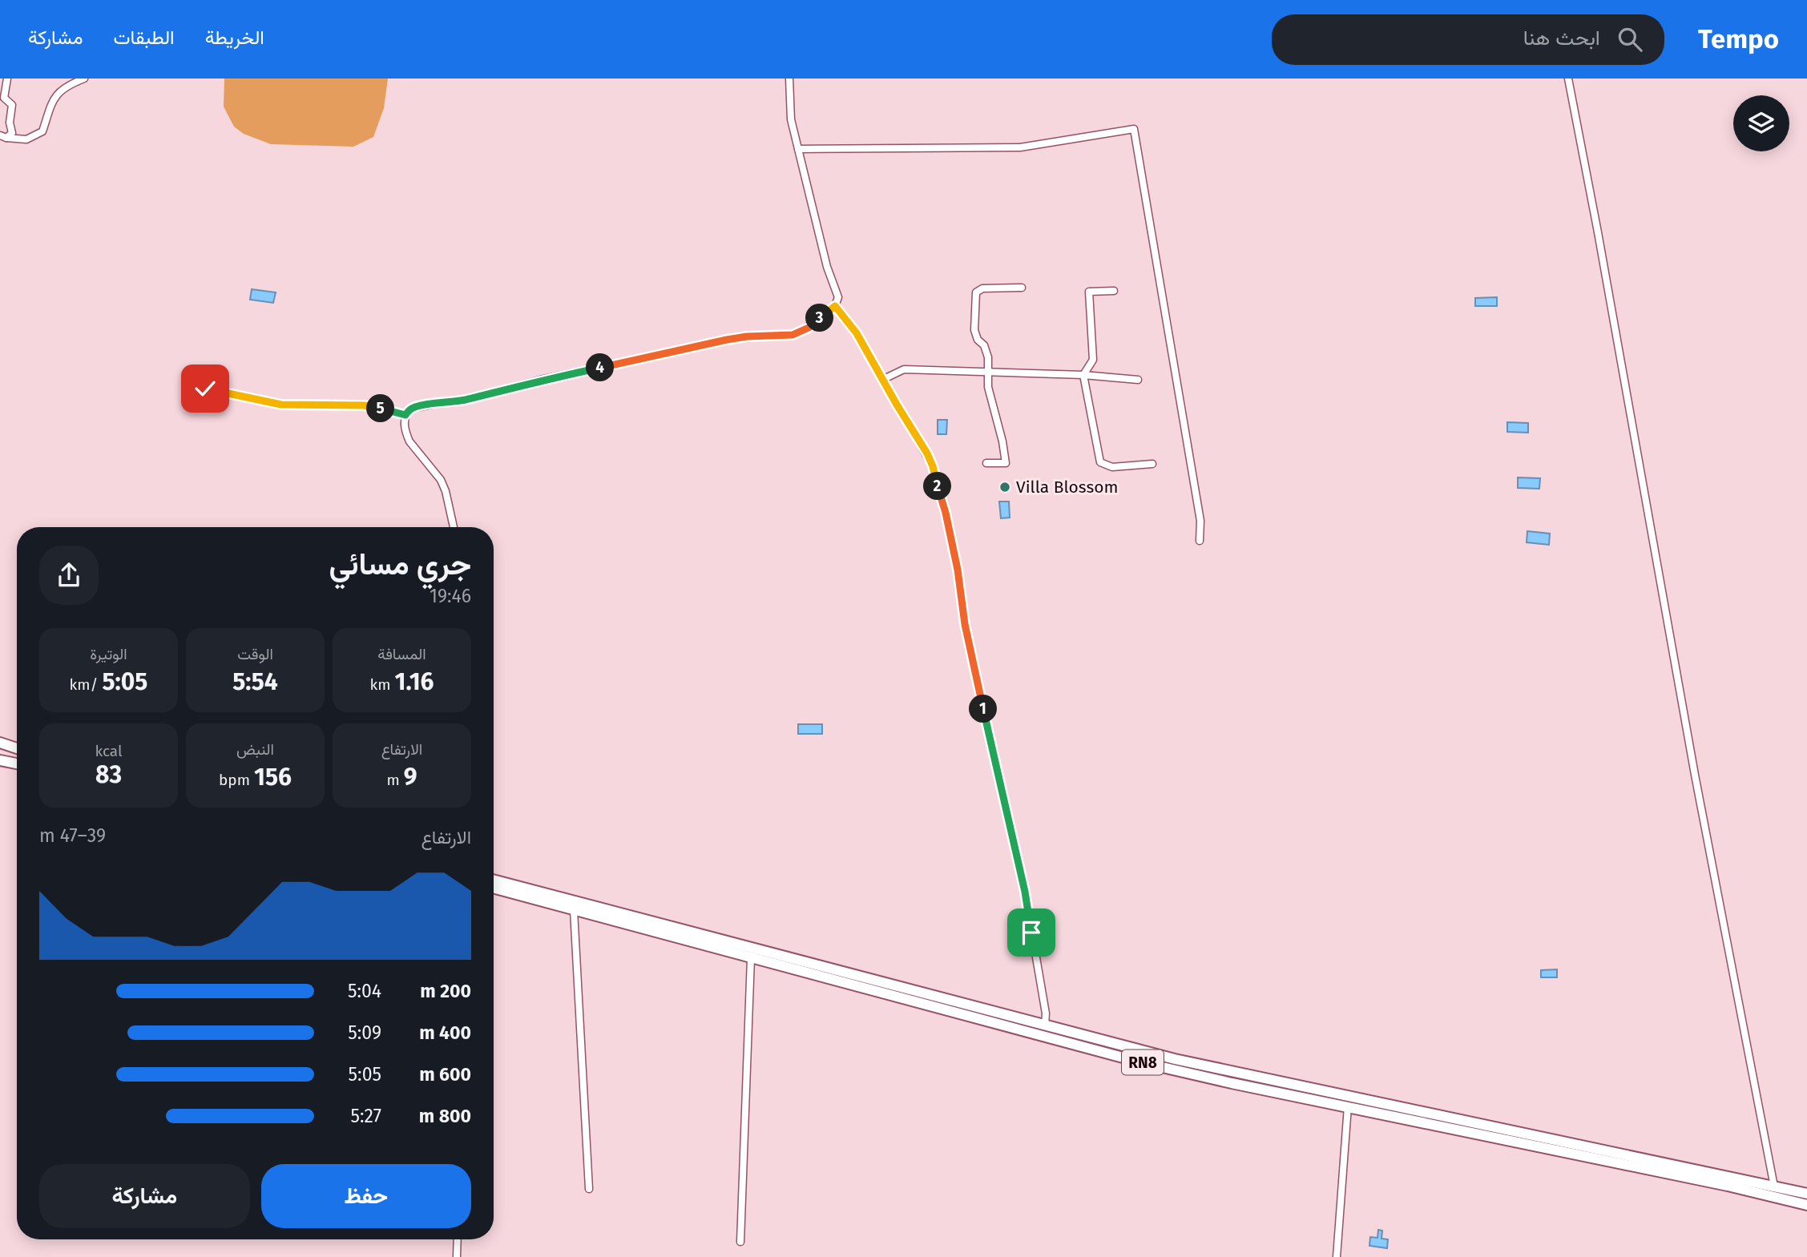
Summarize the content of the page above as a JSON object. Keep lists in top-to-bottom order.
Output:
{
  "streets": {
    "highway": ["RN8"]
  },
  "places": ["Villa Blossom"],
  "page": {
    "header": "Tempo",
    "search": "ابحث هنا",
    "nav": ["الخريطة", "الطبقات", "مشاركة"],
    "pins": [
      "3",
      "4",
      "5",
      "2",
      "1"
    ],
    "heading": ["جري مسائي", "19:46"],
    "stats": [
      ["المسافة", "1.16 km"],
      ["الوقت", "5:54"],
      ["الوتيرة", "5:05 /km"],
      ["الارتفاع", "9 m"],
      ["النبض", "156 bpm"],
      ["kcal", "83"]
    ],
    "chart": ["الارتفاع", "39–47 m"],
    "list": [
      {
        "name": "200 m",
        "note": "5:04"
      },
      {
        "name": "400 m",
        "note": "5:09"
      },
      {
        "name": "600 m",
        "note": "5:05"
      },
      {
        "name": "800 m",
        "note": "5:27"
      }
    ],
    "buttons": ["حفظ", "مشاركة"]
  }
}
